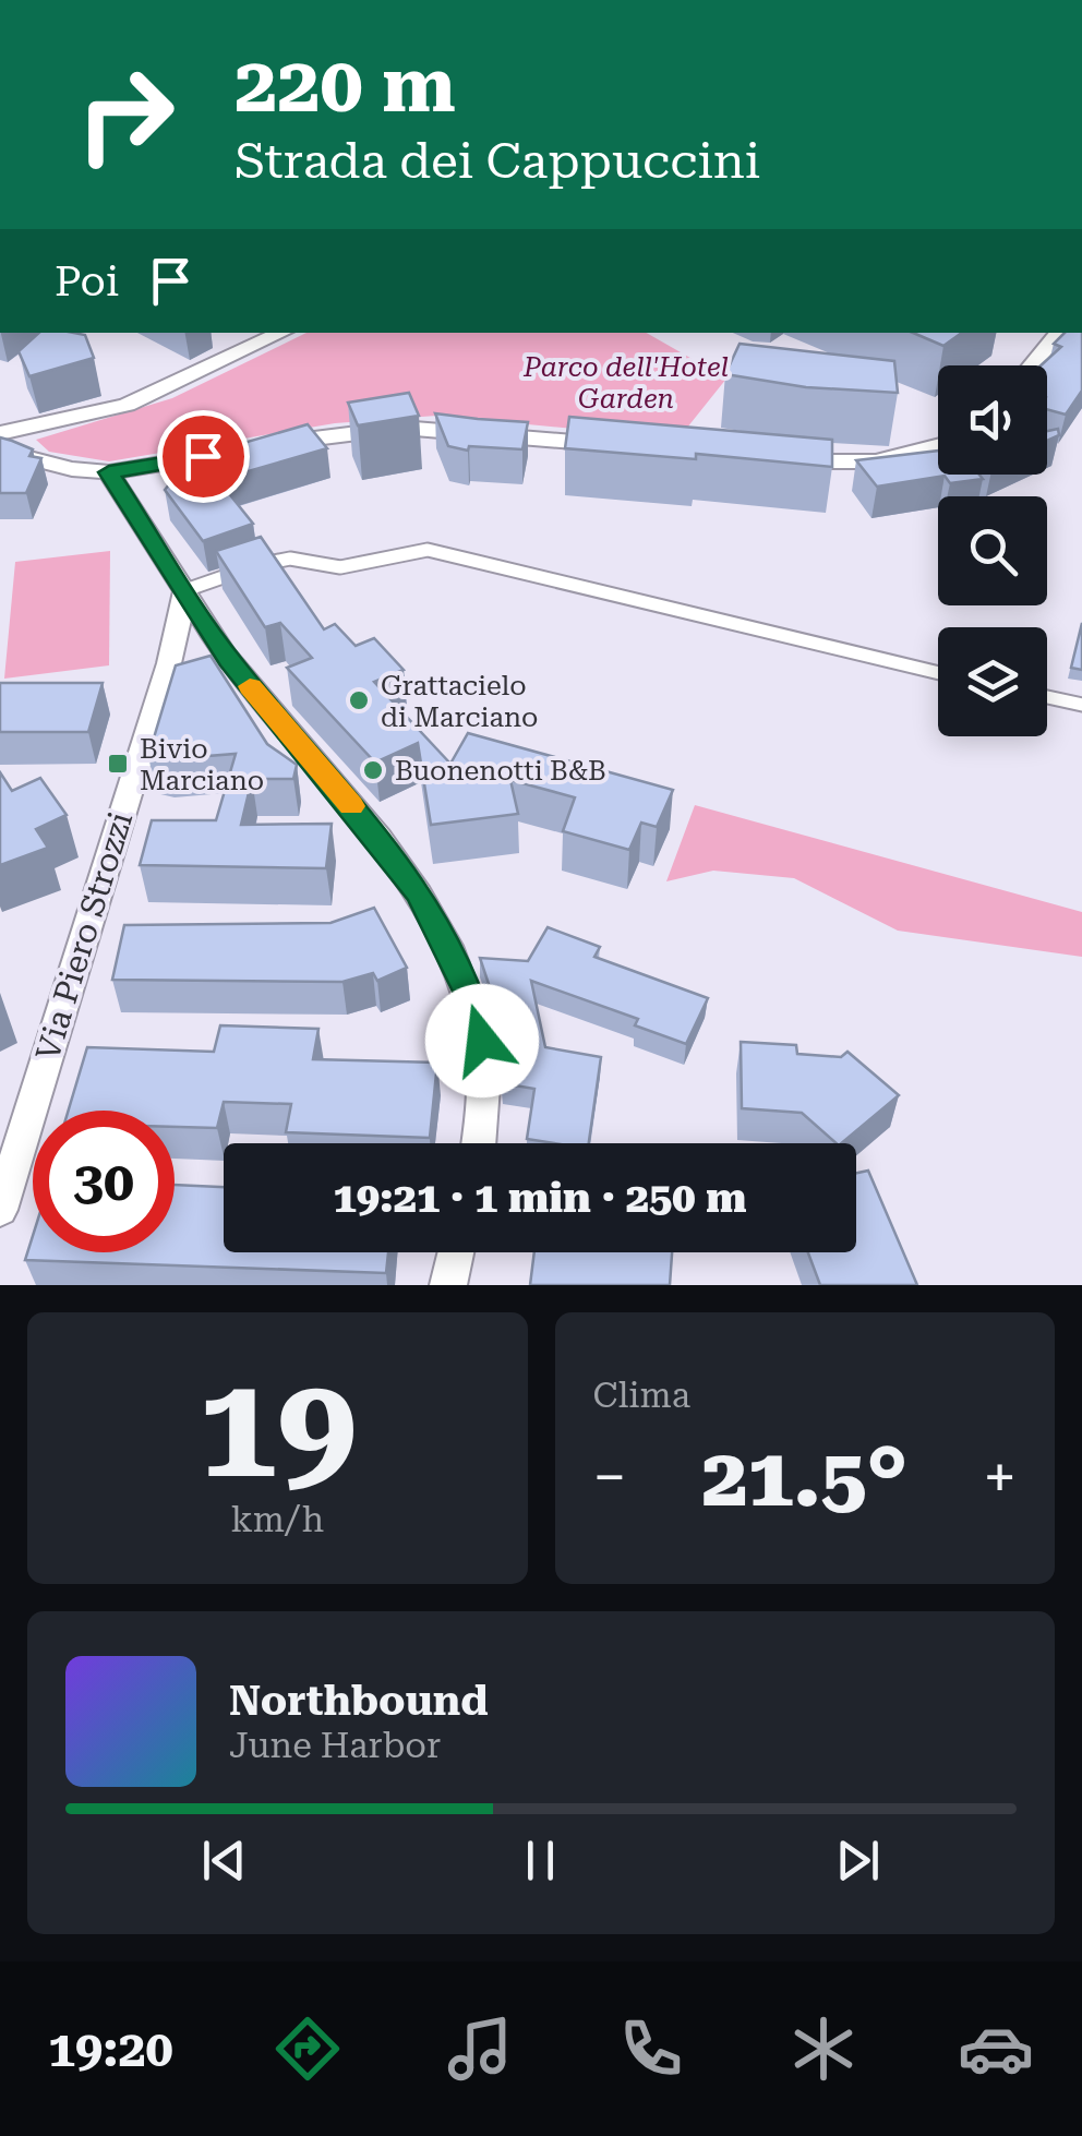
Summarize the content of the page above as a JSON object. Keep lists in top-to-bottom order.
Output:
{
  "streets": {
    "street": ["Via Piero Strozzi"]
  },
  "parks": ["Parco dell'Hotel Garden"],
  "places": {
    "other": ["Grattacielo di Marciano", "Buonenotti B&B"],
    "transit": ["Bivio Marciano"]
  },
  "page": {
    "turn": ["220 m", "Strada dei Cappuccini"],
    "then": "Poi",
    "limit": "30",
    "trip": "19:21 · 1 min · 250 m",
    "tile": [
      ["19", "km/h"],
      "Clima"
    ],
    "heat": ["−", "21.5°", "+"],
    "song": ["Northbound", "June Harbor"],
    "tabs": "19:20"
  }
}
